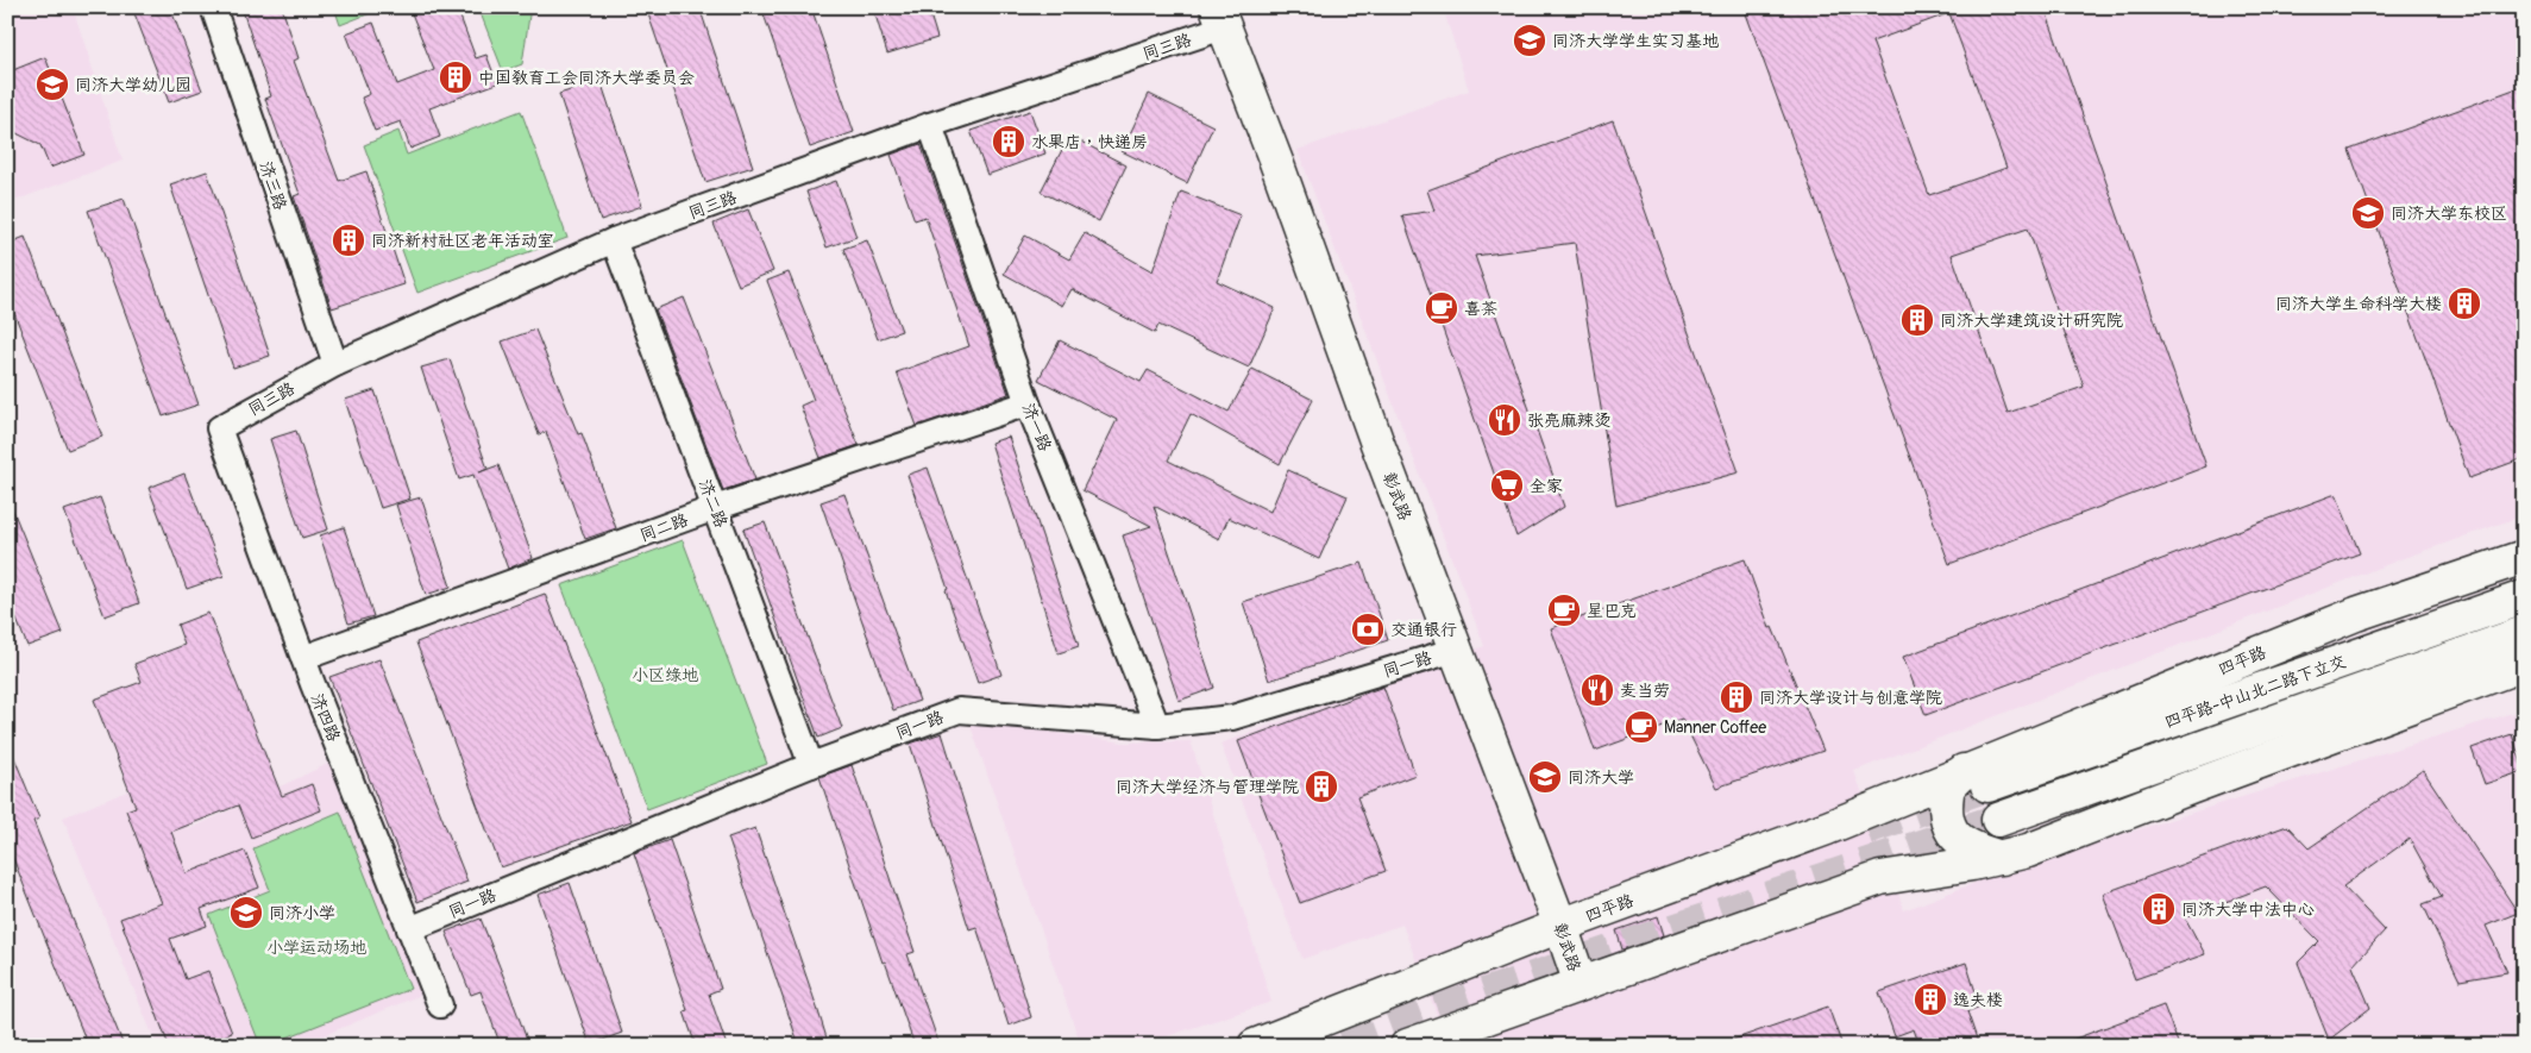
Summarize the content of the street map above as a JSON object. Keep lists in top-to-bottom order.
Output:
{
  "streets": {
    "main road": ["彰武路", "四平路", "四平路-中山北二路下立交"],
    "street": [
      "同三路",
      "济三路",
      "济一路",
      "济二路",
      "同二路",
      "同一路",
      "济四路"
    ]
  },
  "crossings": [
    ["同三路", "济三路"],
    ["同三路", "济一路"],
    ["同三路", "彰武路"],
    ["同三路", "济二路"],
    ["同三路", "济四路"],
    ["济一路", "同二路"],
    ["济一路", "同一路"],
    ["彰武路", "四平路"],
    ["彰武路", "同一路"],
    ["济二路", "同二路"],
    ["济二路", "同一路"],
    ["同二路", "济四路"],
    ["四平路", "四平路-中山北二路下立交"],
    ["同一路", "济四路"]
  ],
  "parks": ["小区绿地", "小学运动场地"],
  "places": {
    "school or university": [
      "同济大学学生实习基地",
      "同济大学幼儿园",
      "同济大学东校区",
      "同济大学",
      "同济小学"
    ],
    "building": [
      "中国教育工会同济大学委员会",
      "水果店，快递房",
      "同济新村社区老年活动室",
      "同济大学生命科学大楼",
      "同济大学建筑设计研究院",
      "同济大学设计与创意学院",
      "同济大学经济与管理学院",
      "同济大学中法中心",
      "逸夫楼"
    ],
    "cafe": ["喜茶", "星巴克", "Manner Coffee"],
    "restaurant": ["张亮麻辣烫", "麦当劳"],
    "supermarket": ["全家"],
    "bank": ["交通银行"]
  }
}
